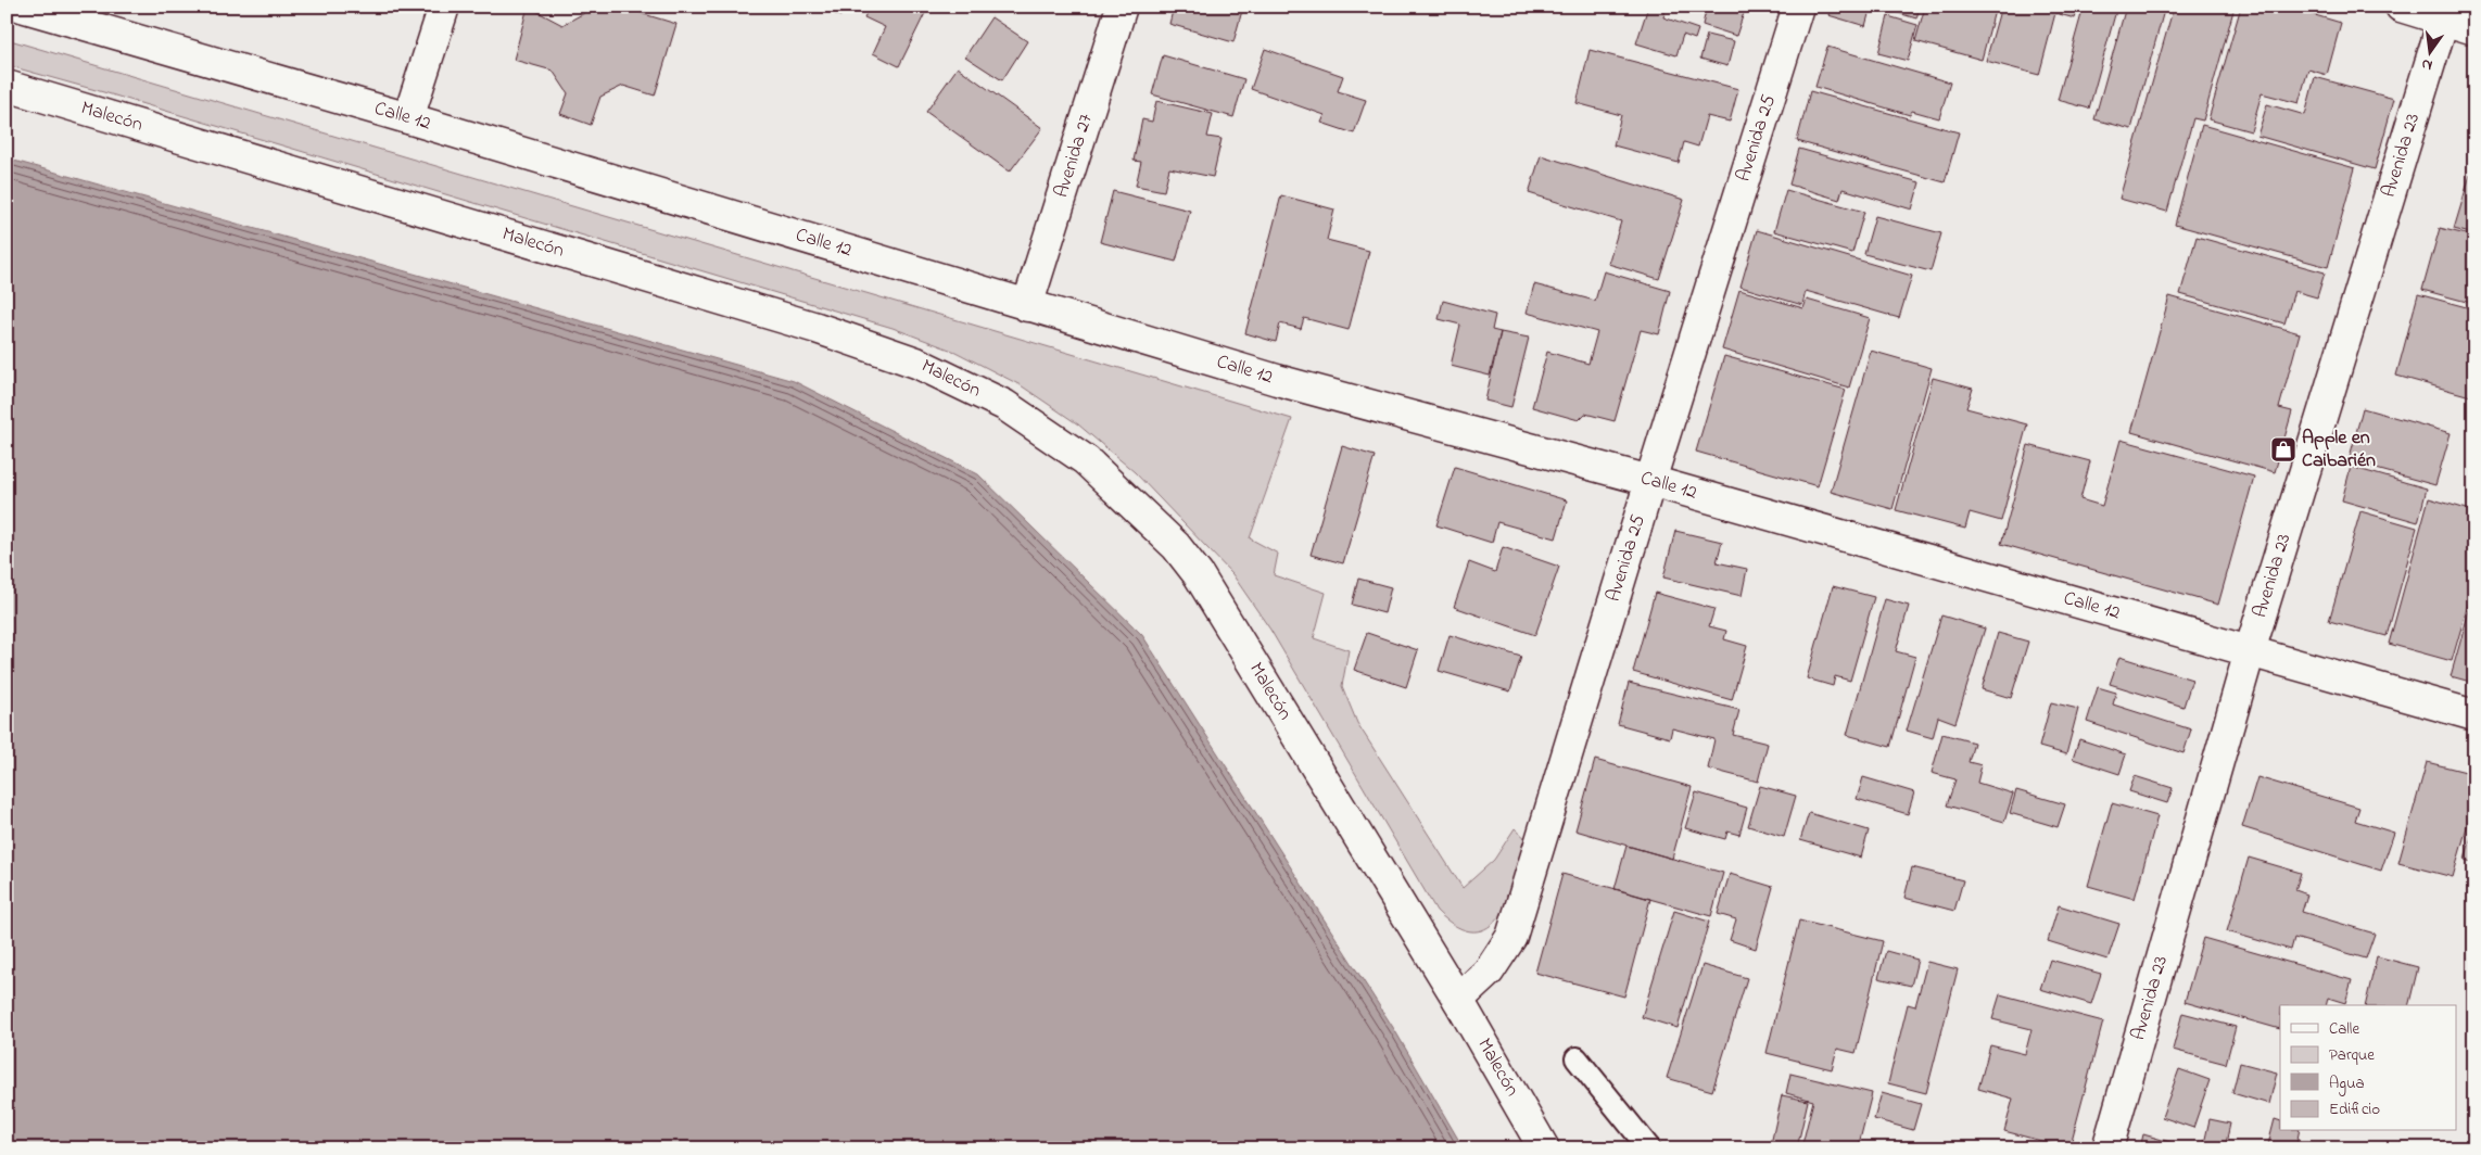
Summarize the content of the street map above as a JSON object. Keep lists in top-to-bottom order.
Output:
{
  "streets": {
    "street": [
      "Malecón",
      "Calle 12",
      "Avenida 25",
      "Avenida 23",
      "Avenida 27"
    ]
  },
  "crossings": [
    ["Malecón", "Avenida 25"],
    ["Calle 12", "Avenida 25"],
    ["Calle 12", "Avenida 23"],
    ["Calle 12", "Avenida 27"]
  ],
  "places": {
    "shop": ["Apple en Caibarién"]
  },
  "legend": [
    "Calle",
    "Parque",
    "Agua",
    "Edificio"
  ],
  "north": "bottom"
}
